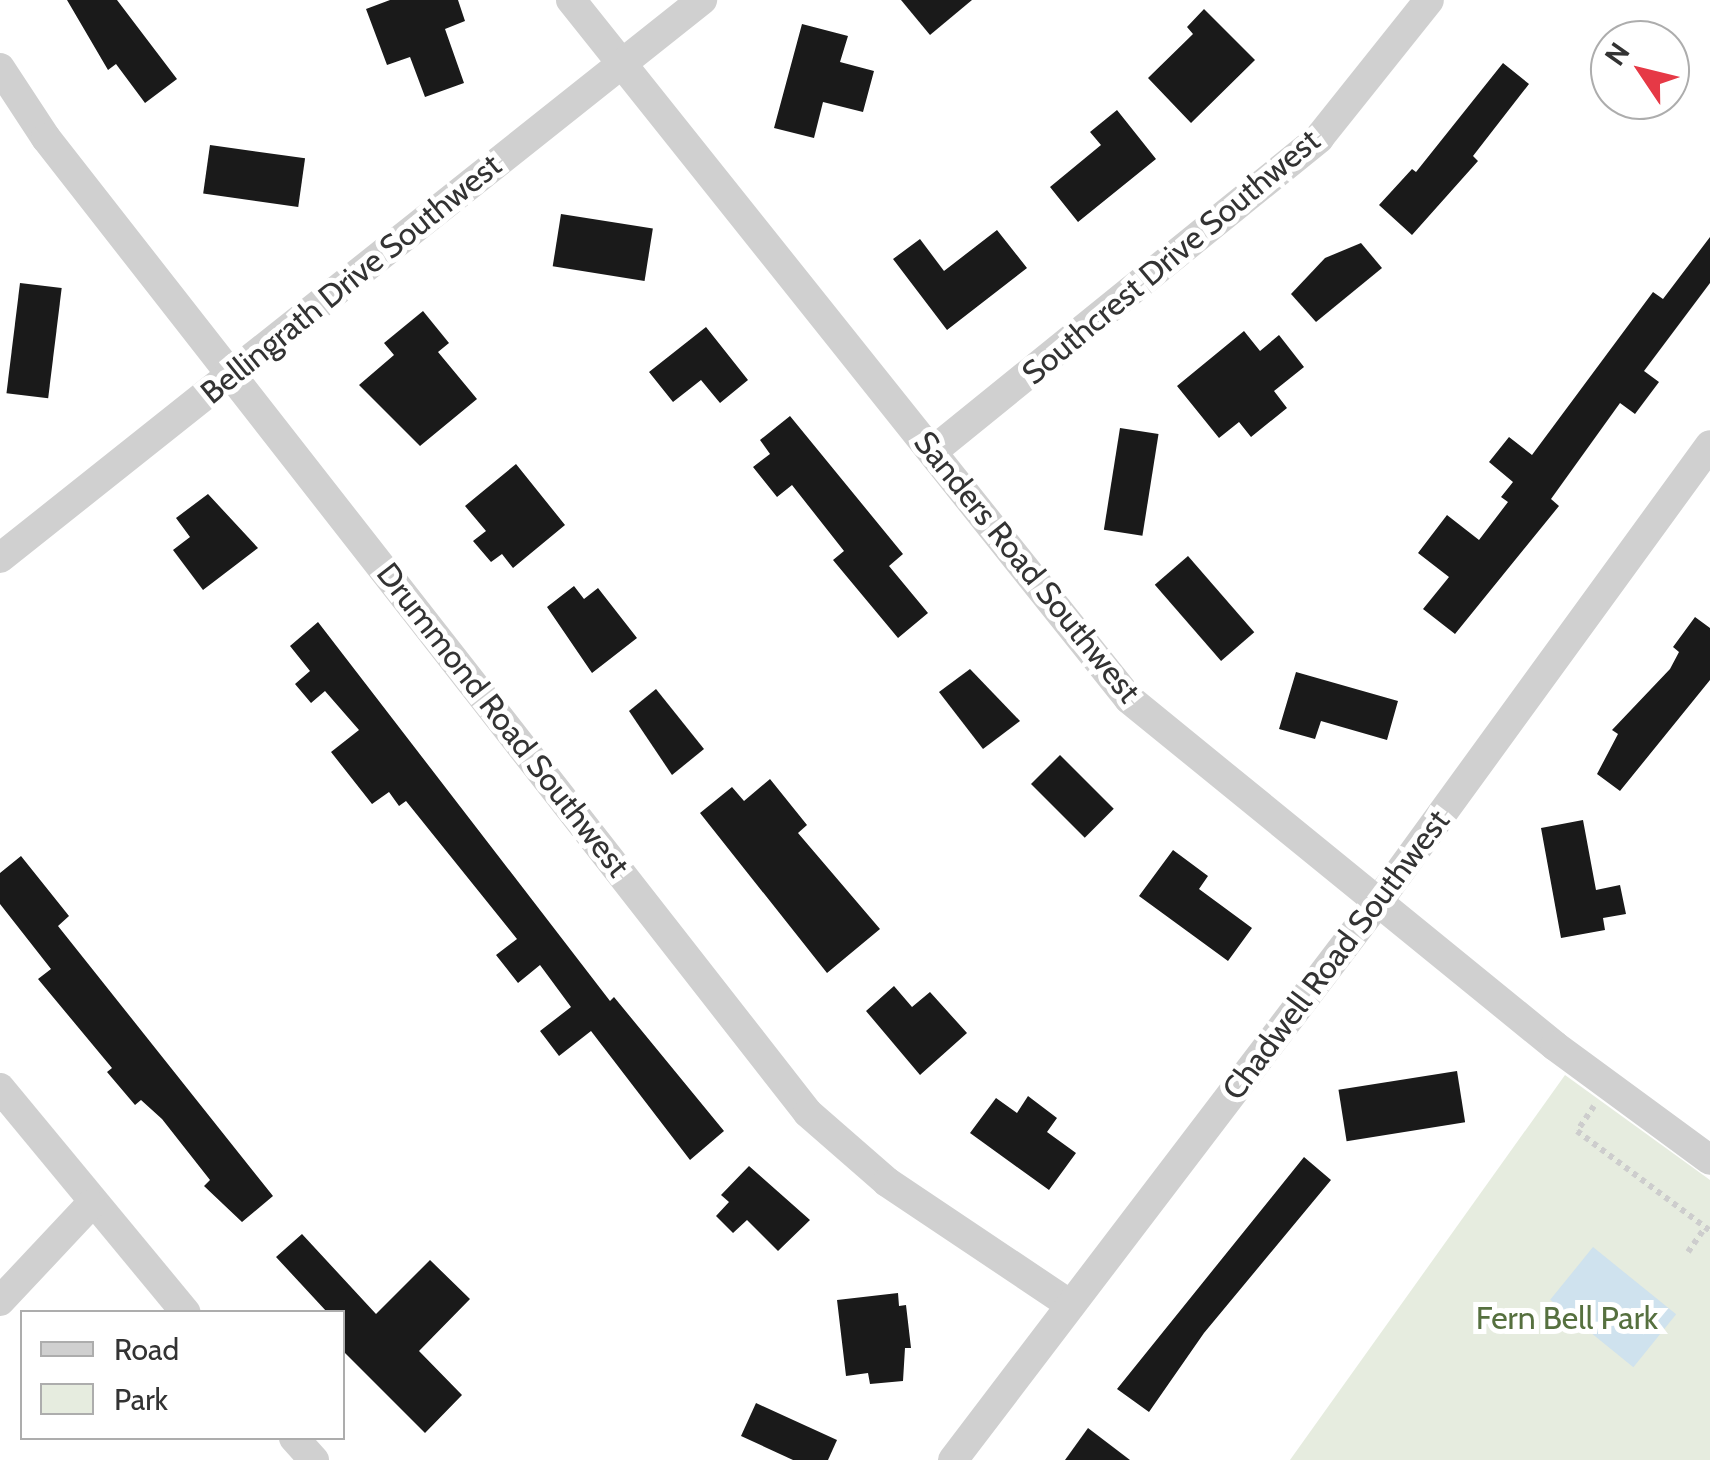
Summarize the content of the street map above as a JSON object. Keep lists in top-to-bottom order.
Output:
{
  "streets": {
    "street": [
      "Southcrest Drive Southwest",
      "Bellingrath Drive Southwest",
      "Sanders Road Southwest",
      "Drummond Road Southwest",
      "Chadwell Road Southwest"
    ]
  },
  "crossings": [
    ["Southcrest Drive Southwest", "Sanders Road Southwest"],
    ["Bellingrath Drive Southwest", "Sanders Road Southwest"],
    ["Bellingrath Drive Southwest", "Drummond Road Southwest"],
    ["Sanders Road Southwest", "Chadwell Road Southwest"],
    ["Drummond Road Southwest", "Chadwell Road Southwest"]
  ],
  "parks": ["Fern Bell Park"],
  "legend": ["Road", "Park"],
  "north": "top left"
}
